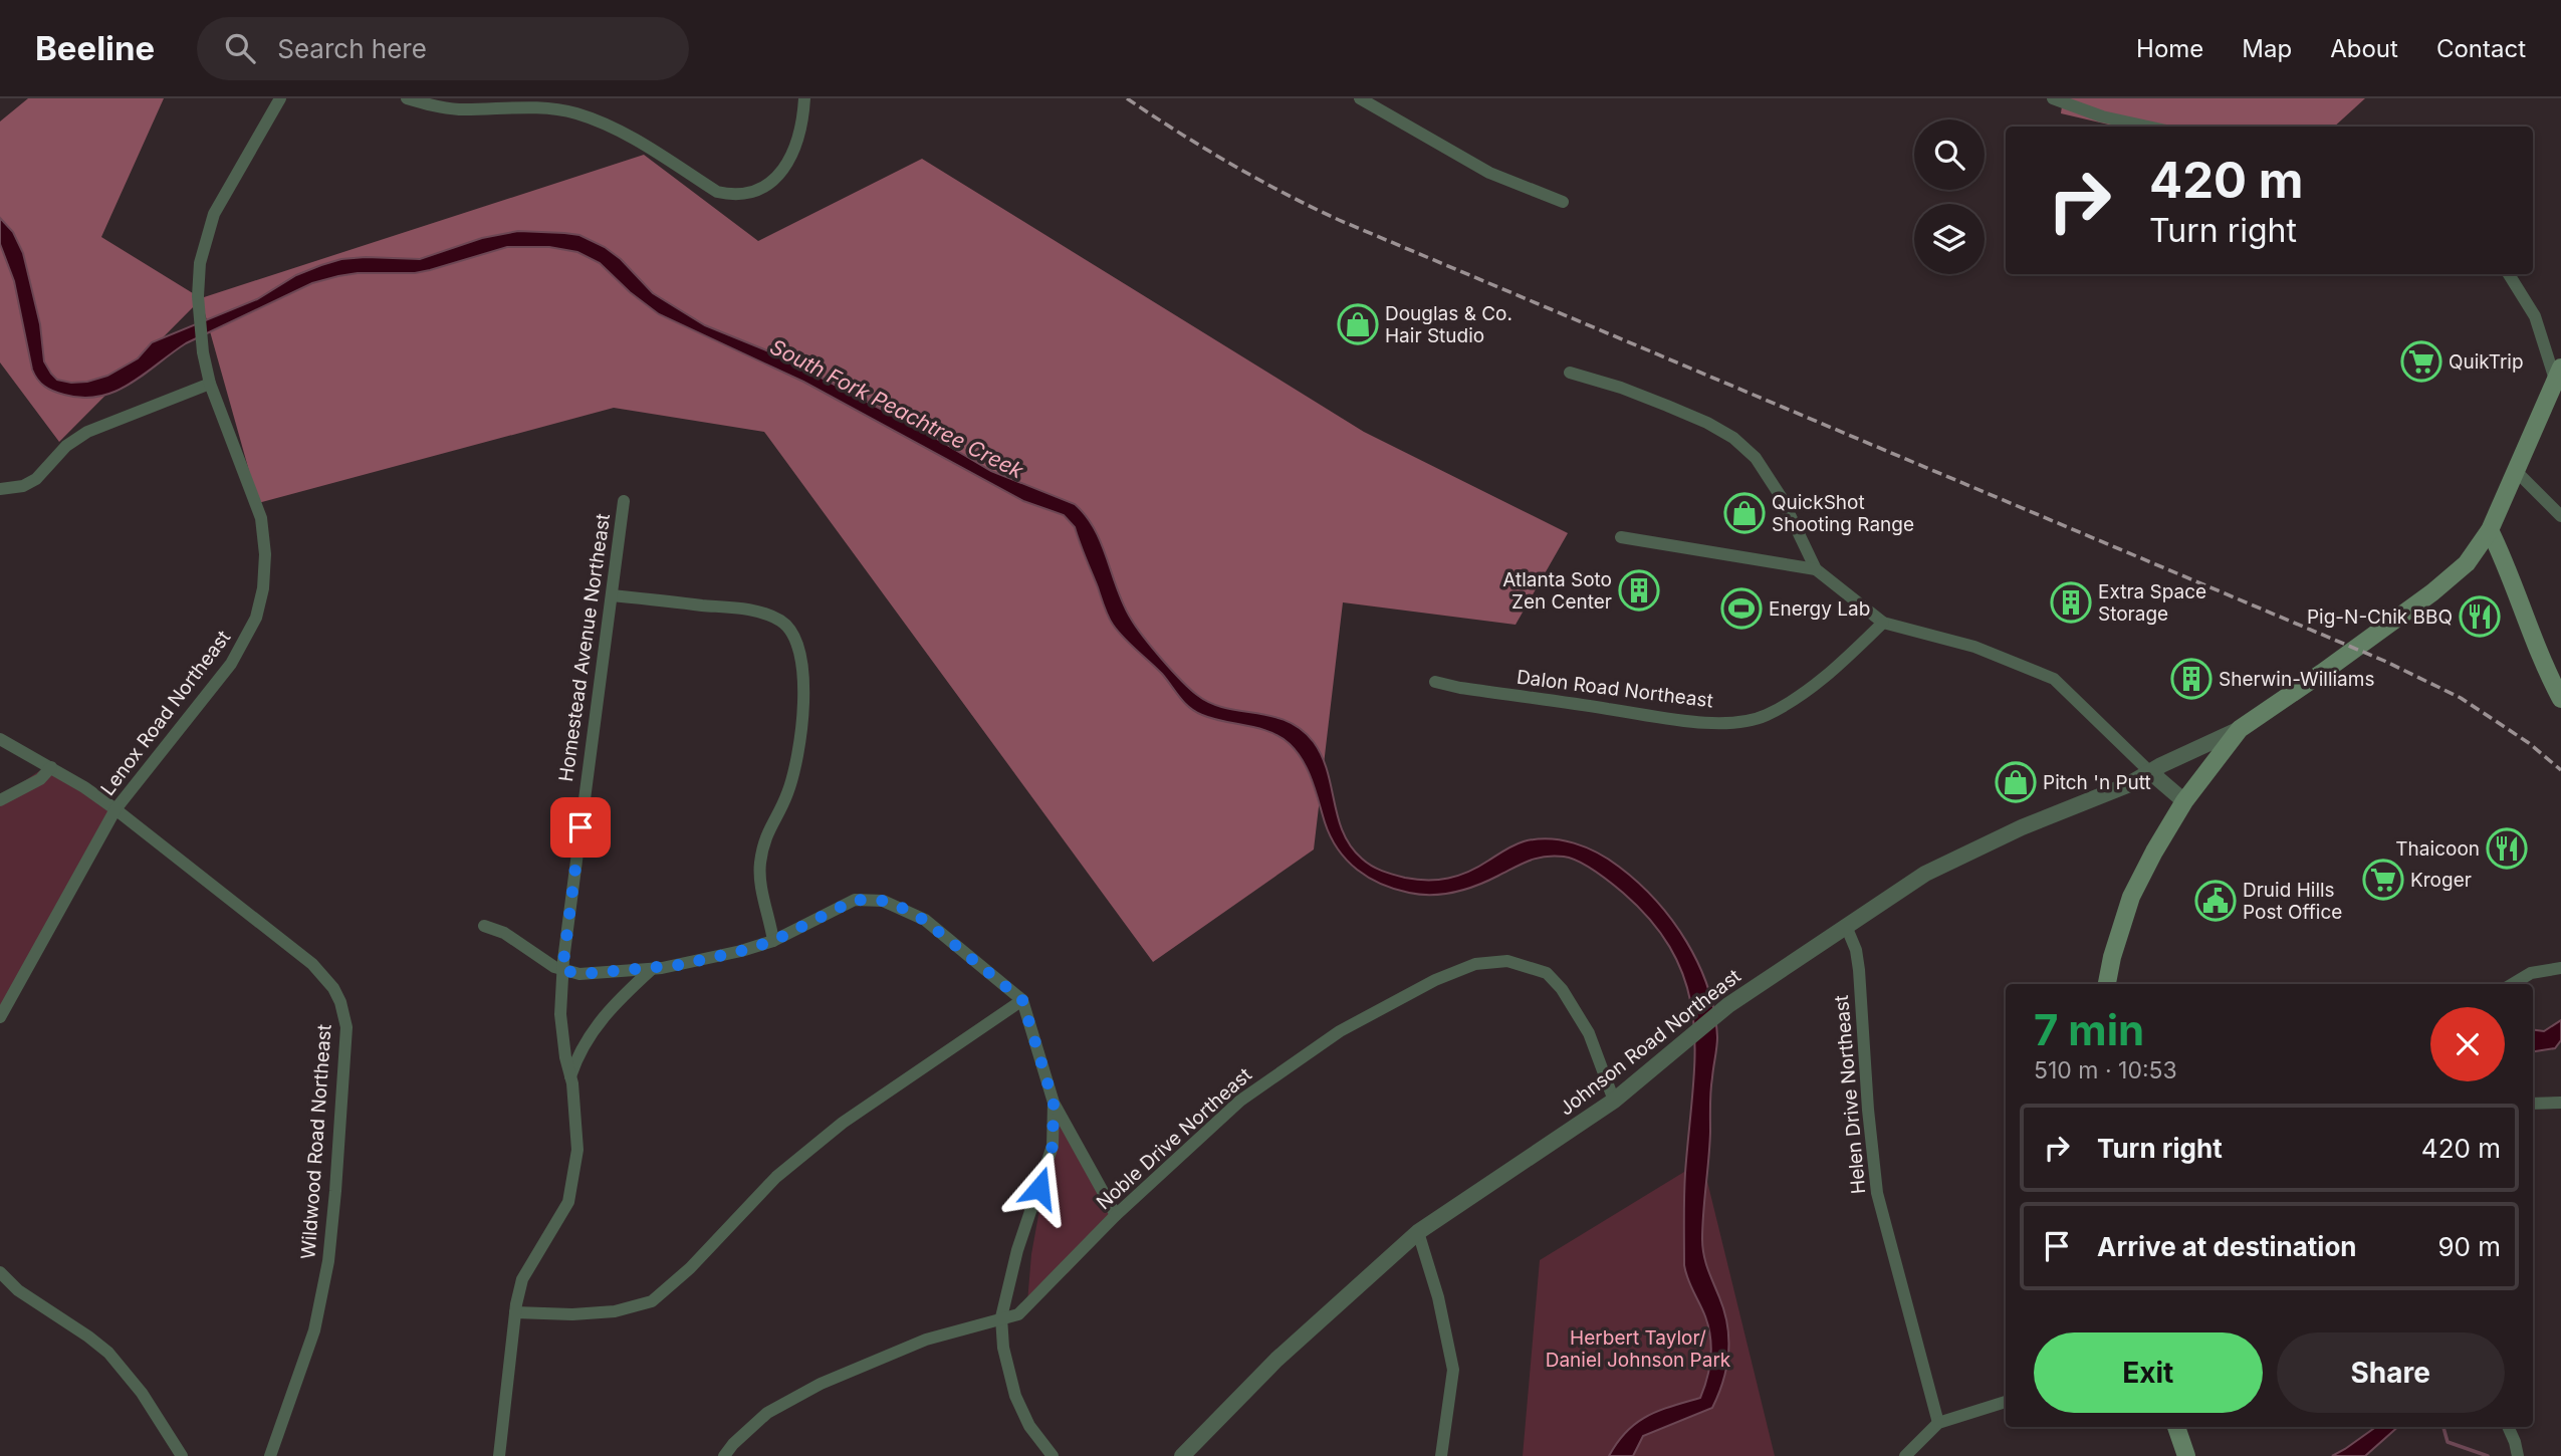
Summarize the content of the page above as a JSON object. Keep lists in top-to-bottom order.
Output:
{
  "streets": {
    "street": [
      "Homestead Avenue Northeast",
      "Dalon Road Northeast",
      "Lenox Road Northeast",
      "Johnson Road Northeast",
      "Helen Drive Northeast",
      "Noble Drive Northeast",
      "Wildwood Road Northeast"
    ]
  },
  "crossings": [
    ["Lenox Road Northeast", "Wildwood Road Northeast"],
    ["Johnson Road Northeast", "Helen Drive Northeast"],
    ["Johnson Road Northeast", "Noble Drive Northeast"]
  ],
  "water": ["South Fork Peachtree Creek"],
  "parks": ["Herbert Taylor/ Daniel Johnson Park"],
  "places": {
    "shop": ["Douglas & Co. Hair Studio", "QuickShot Shooting Range", "Pitch 'n Putt"],
    "supermarket": ["QuikTrip", "Kroger"],
    "building": ["Atlanta Soto Zen Center", "Extra Space Storage", "Sherwin-Williams"],
    "sports": ["Energy Lab"],
    "restaurant": ["Pig-N-Chik BBQ", "Thaicoon"],
    "public building": ["Druid Hills Post Office"]
  },
  "page": {
    "header": "Beeline",
    "search": "Search here",
    "nav": [
      "Home",
      "Map",
      "About",
      "Contact"
    ],
    "turn": ["420 m", "Turn right"],
    "heading": ["7 min", "510 m · 10:53"],
    "list": [
      {
        "name": "Turn right",
        "value": "420 m"
      },
      {
        "name": "Arrive at destination",
        "value": "90 m"
      }
    ],
    "buttons": ["Exit", "Share"]
  }
}
